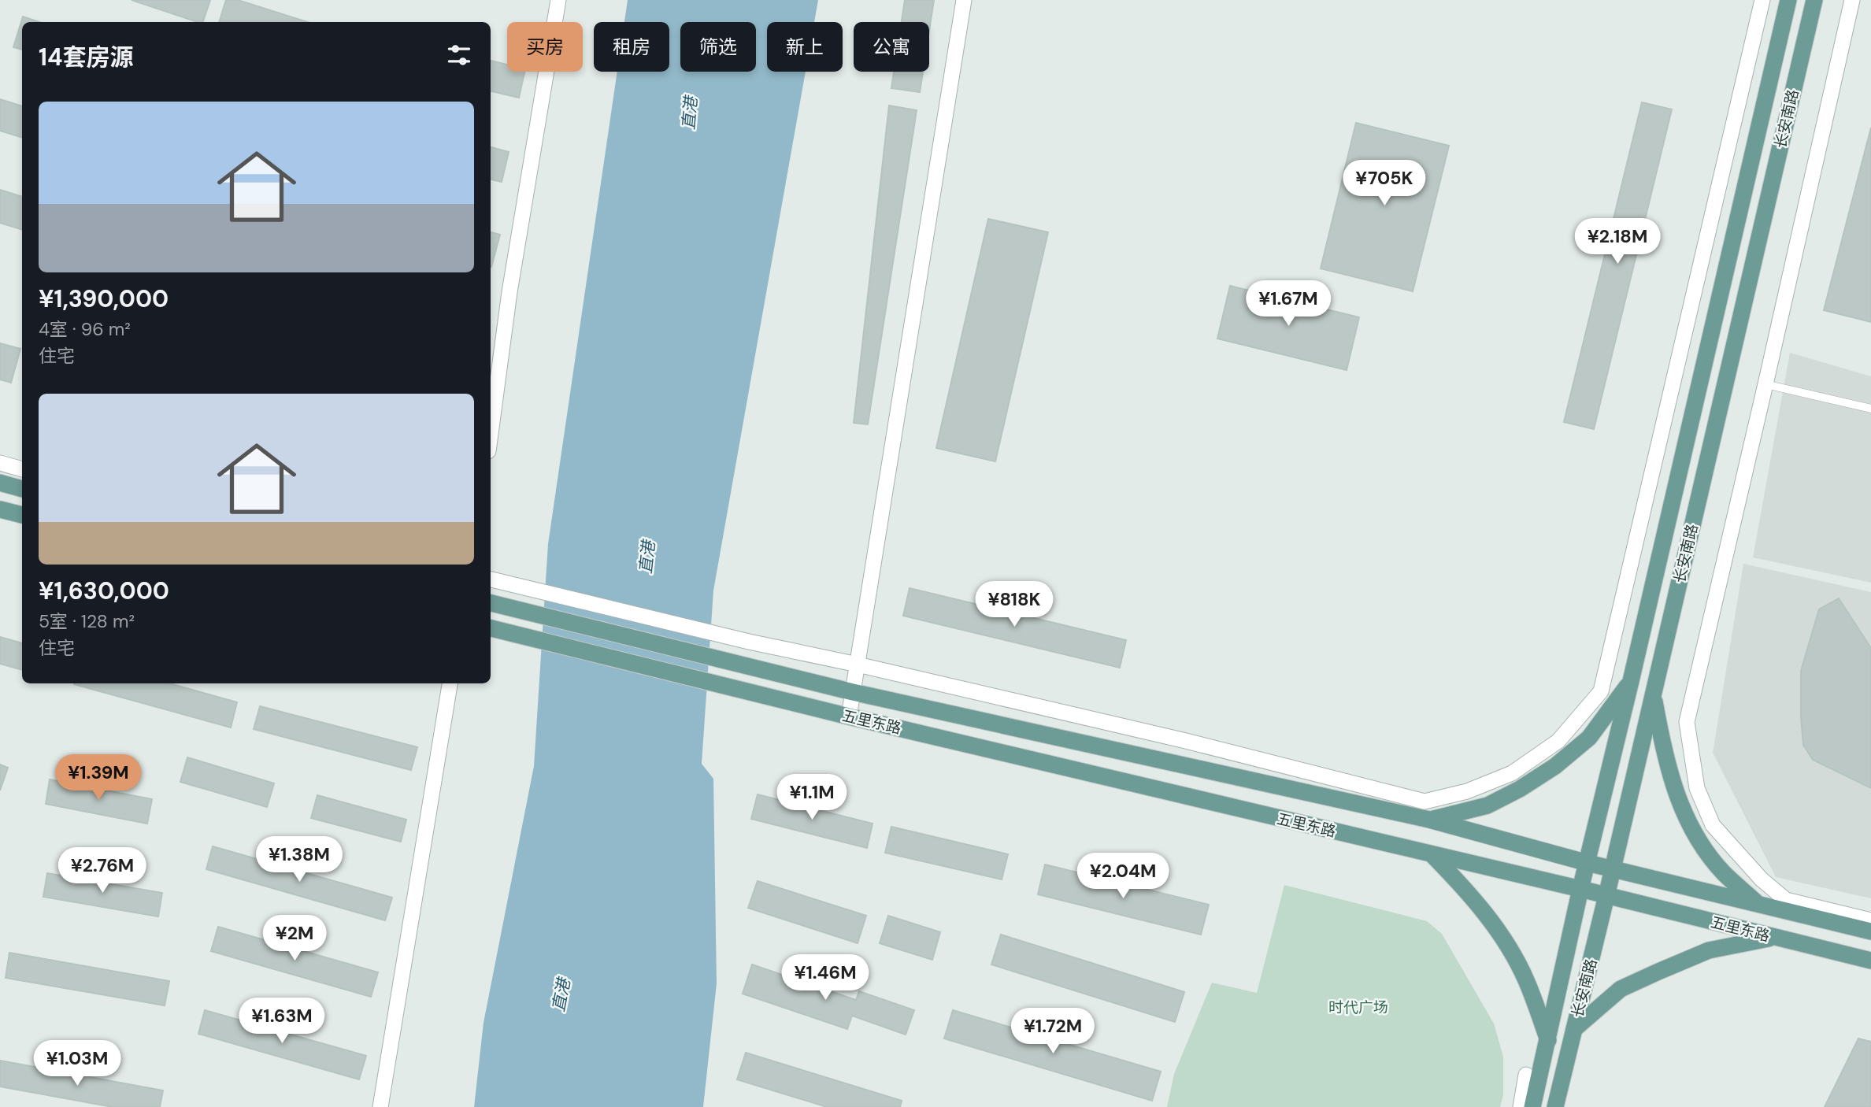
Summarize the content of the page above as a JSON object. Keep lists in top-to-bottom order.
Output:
{
  "streets": {
    "main road": ["长安南路", "五里东路"]
  },
  "crossings": [
    ["长安南路", "五里东路"]
  ],
  "water": ["直港"],
  "parks": ["时代广场"],
  "page": {
    "chip": [
      "买房",
      "租房",
      "筛选",
      "新上",
      "公寓"
    ],
    "heading": "14套房源",
    "list": [
      {
        "name": "¥1,390,000",
        "note": "4室 · 96 m² · 住宅"
      },
      {
        "name": "¥1,630,000",
        "note": "5室 · 128 m² · 住宅"
      }
    ],
    "price": [
      "¥705K",
      "¥2.18M",
      "¥1.67M",
      "¥818K",
      "¥1.39M",
      "¥1.1M",
      "¥1.38M",
      "¥2.76M",
      "¥2.04M",
      "¥2M",
      "¥1.46M",
      "¥1.63M",
      "¥1.72M",
      "¥1.03M"
    ]
  }
}
